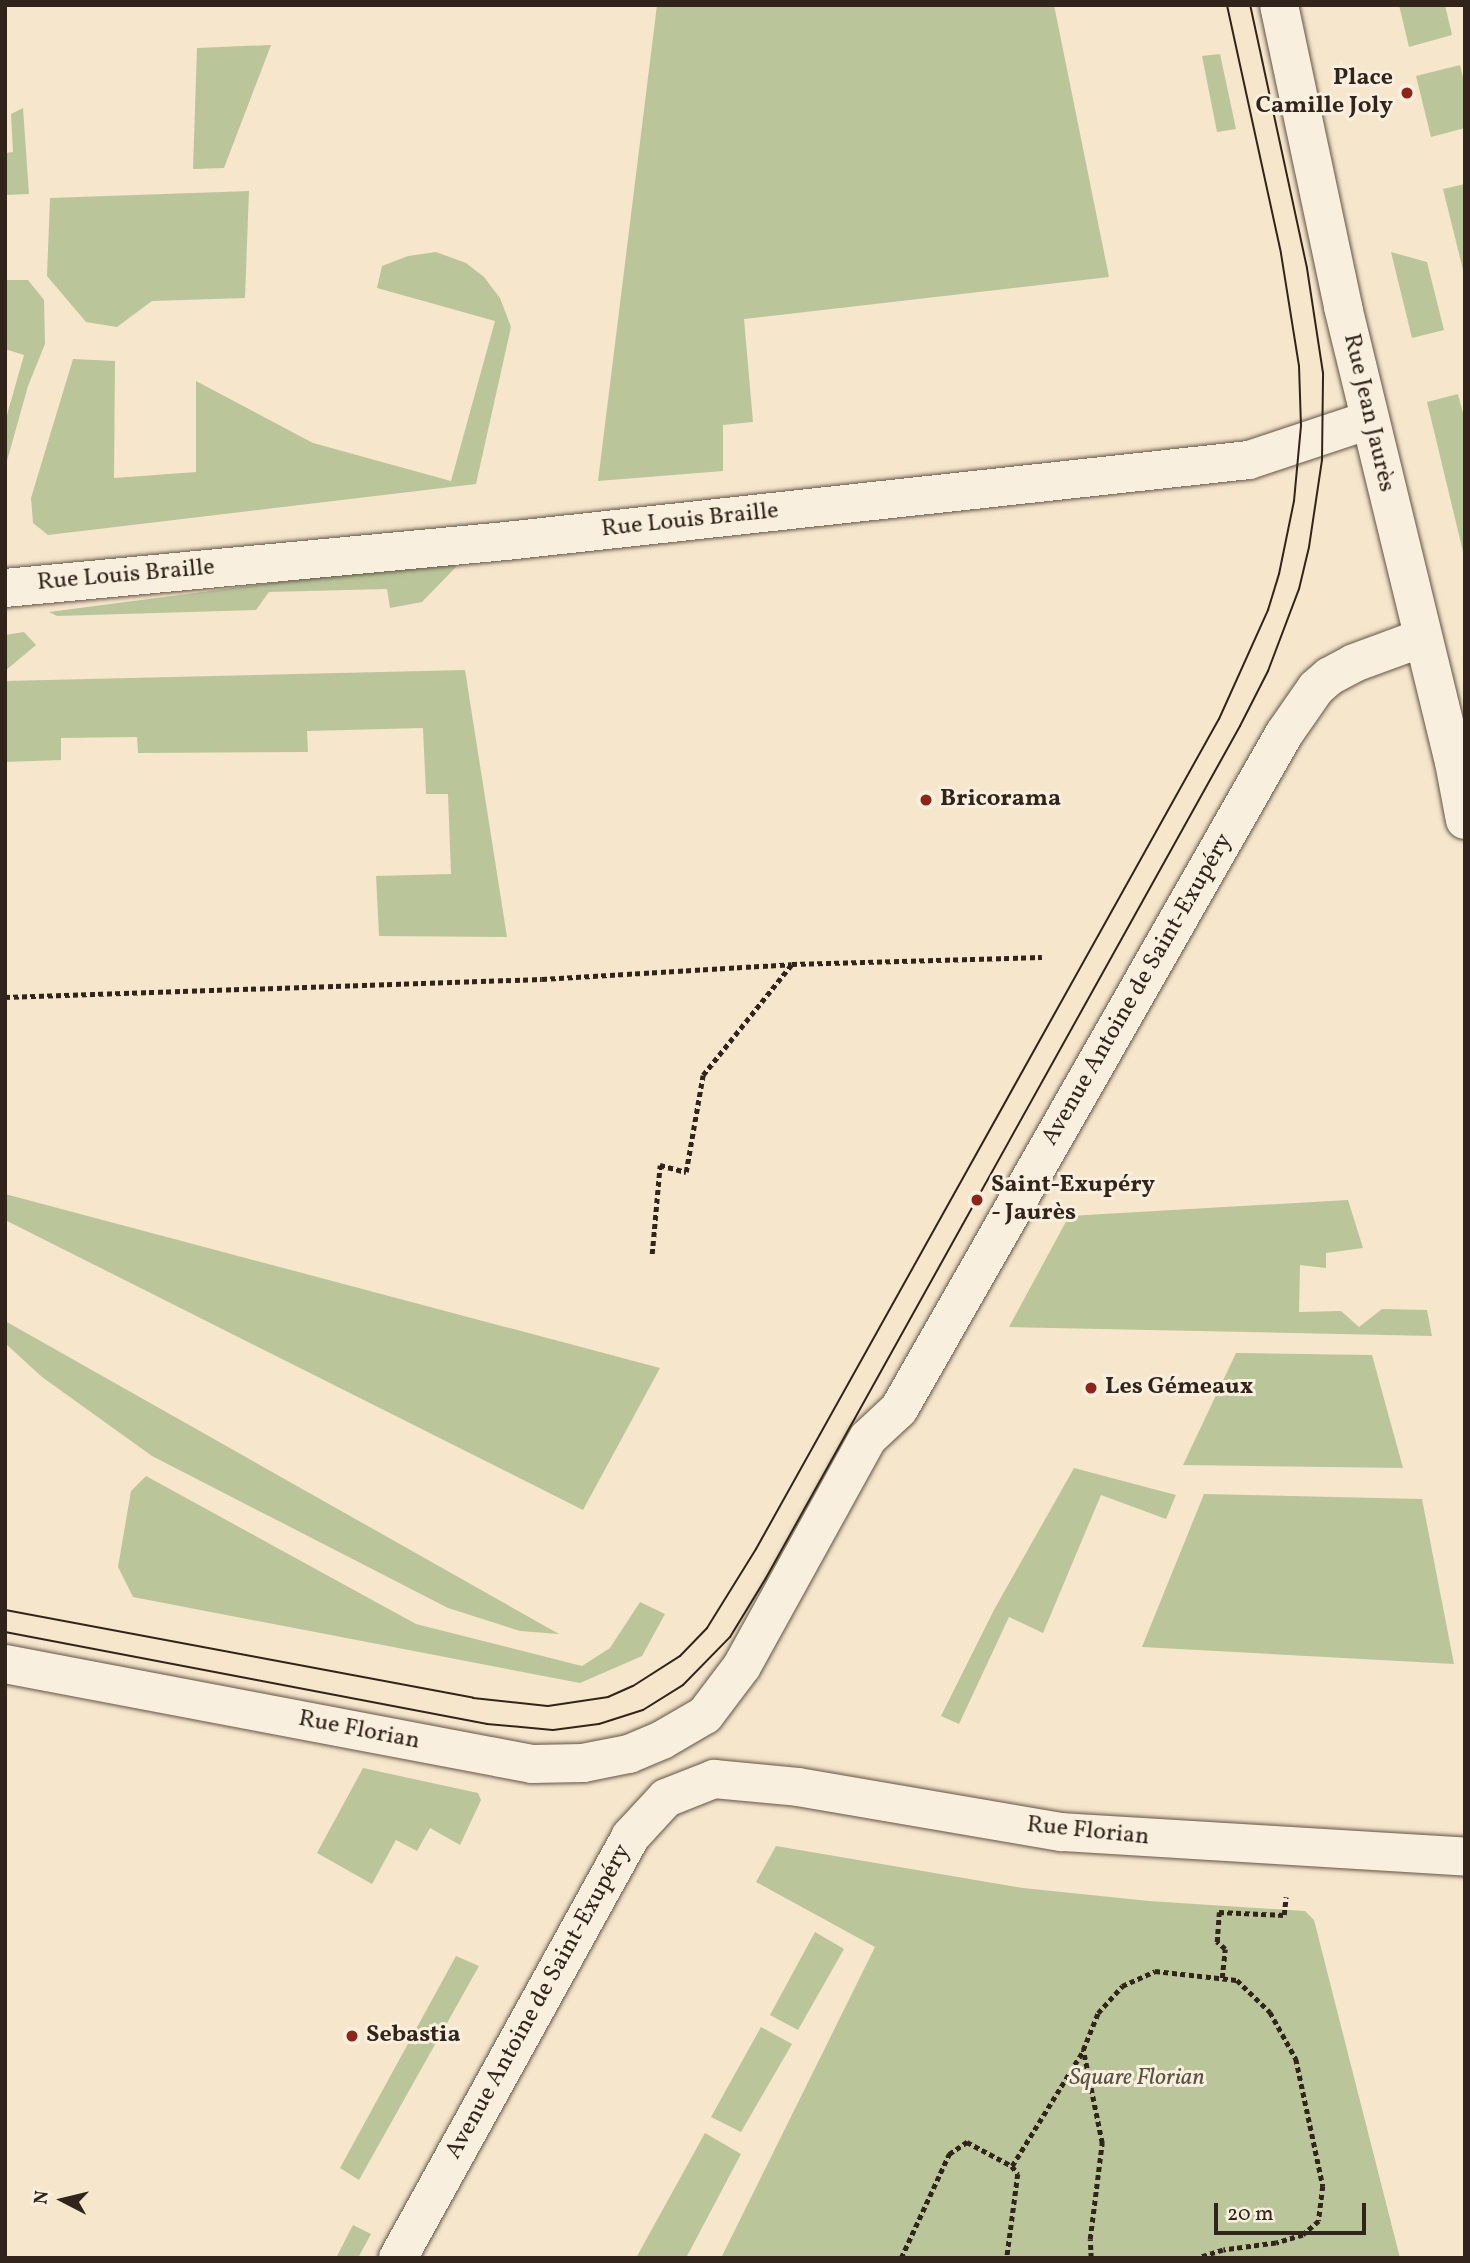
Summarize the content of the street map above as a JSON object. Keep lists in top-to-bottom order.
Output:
{
  "streets": {
    "street": [
      "Rue Jean Jaurès",
      "Rue Louis Braille",
      "Avenue Antoine de Saint-Exupéry",
      "Rue Florian"
    ]
  },
  "crossings": [
    ["Rue Jean Jaurès", "Rue Louis Braille"],
    ["Rue Jean Jaurès", "Avenue Antoine de Saint-Exupéry"],
    ["Avenue Antoine de Saint-Exupéry", "Rue Florian"]
  ],
  "parks": ["Square Florian"],
  "places": [
    "Place Camille Joly",
    "Bricorama",
    "Saint-Exupéry - Jaurès",
    "Les Gémeaux",
    "Sebastia"
  ],
  "scale_bar": "20 m",
  "north": "left"
}
